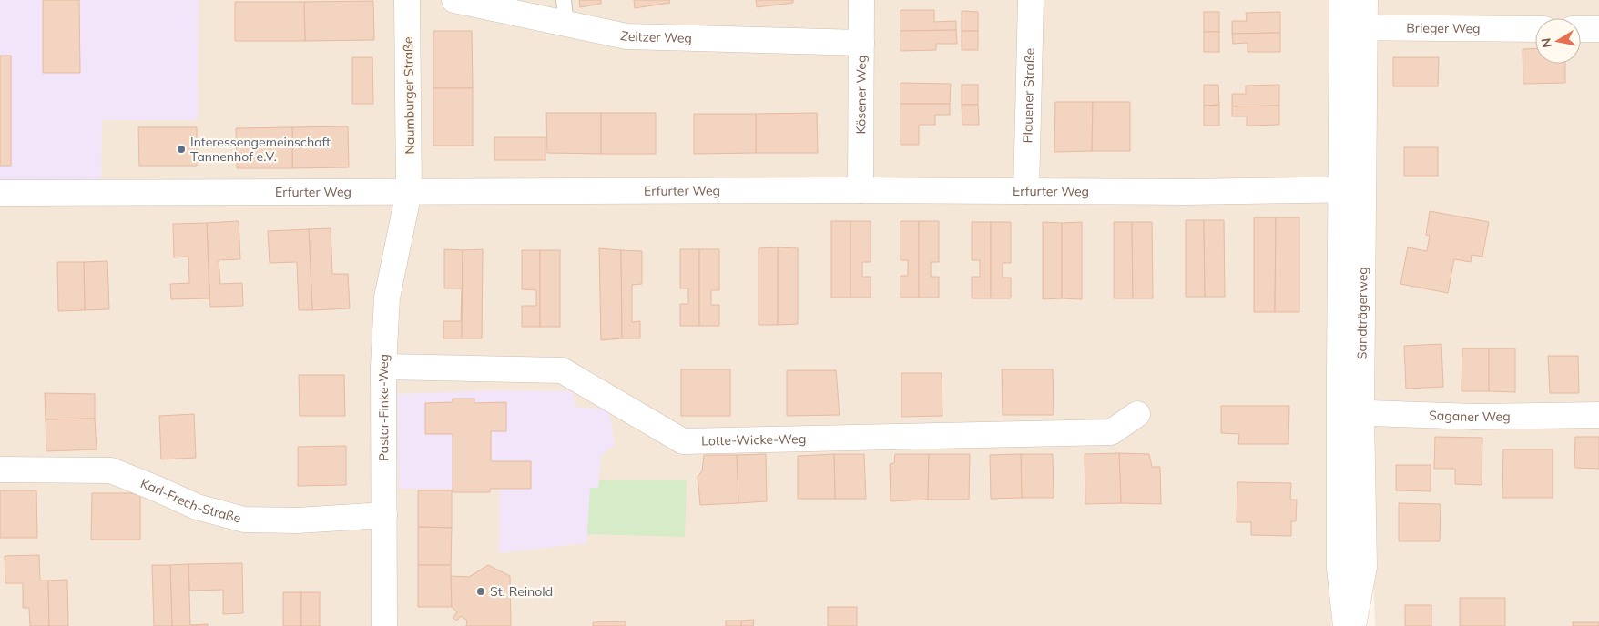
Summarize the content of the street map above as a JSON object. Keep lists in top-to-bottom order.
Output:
{
  "streets": {
    "street": [
      "Brieger Weg",
      "Zeitzer Weg",
      "Naumburger Straße",
      "Kösener Weg",
      "Plauener Straße",
      "Erfurter Weg",
      "Sandträgerweg",
      "Pastor-Finke-Weg",
      "Saganer Weg",
      "Lotte-Wicke-Weg",
      "Karl-Frech-Straße"
    ]
  },
  "crossings": [
    ["Brieger Weg", "Sandträgerweg"],
    ["Zeitzer Weg", "Kösener Weg"],
    ["Naumburger Straße", "Erfurter Weg"],
    ["Naumburger Straße", "Pastor-Finke-Weg"],
    ["Kösener Weg", "Erfurter Weg"],
    ["Plauener Straße", "Erfurter Weg"],
    ["Erfurter Weg", "Sandträgerweg"],
    ["Erfurter Weg", "Pastor-Finke-Weg"],
    ["Sandträgerweg", "Saganer Weg"],
    ["Pastor-Finke-Weg", "Lotte-Wicke-Weg"],
    ["Pastor-Finke-Weg", "Karl-Frech-Straße"]
  ],
  "places": ["Interessengemeinschaft Tannenhof e.V.", "St. Reinold"],
  "north": "left"
}
